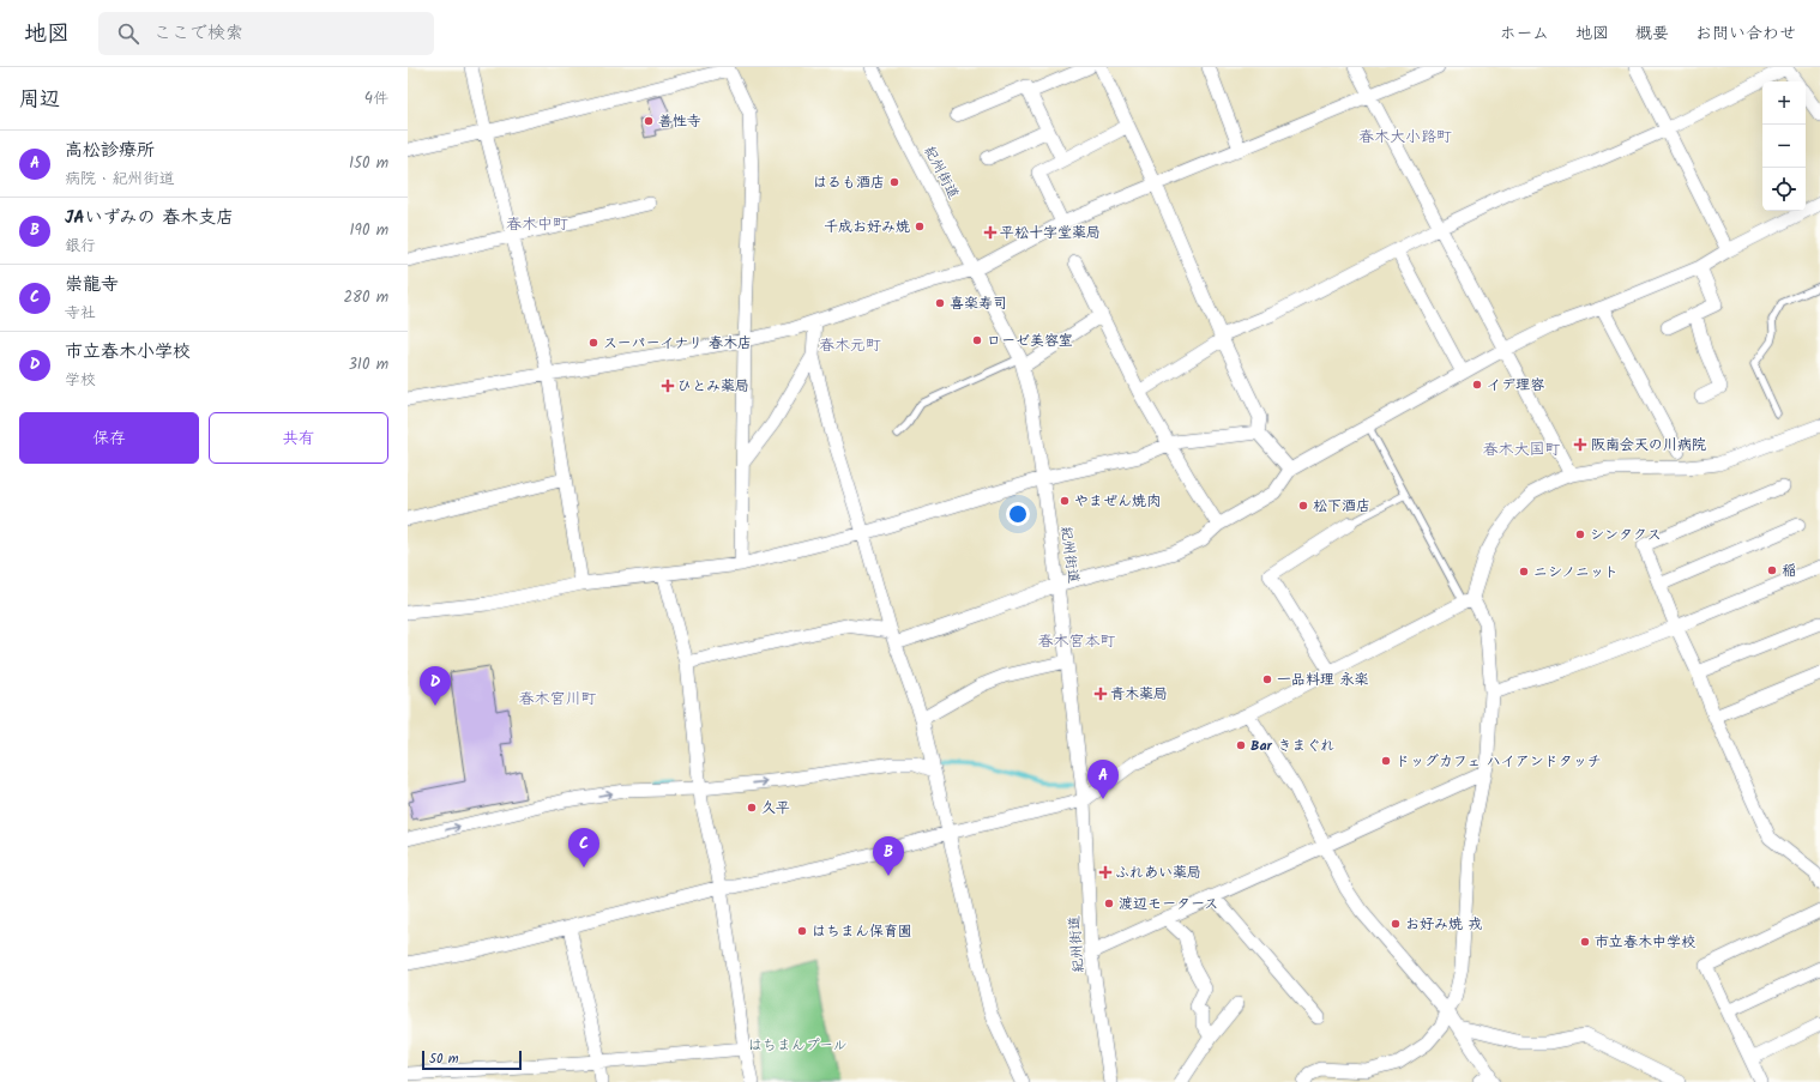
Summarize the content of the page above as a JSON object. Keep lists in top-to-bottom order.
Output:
{
  "streets": {
    "street": ["紀州街道"]
  },
  "districts": [
    "春木大小路町",
    "春木中町",
    "春木元町",
    "春木大国町",
    "春木宮本町",
    "春木宮川町"
  ],
  "parks": ["はちまんプール"],
  "places": {
    "other": [
      "善性寺",
      "はるも酒店",
      "千成お好み焼",
      "喜楽寿司",
      "ローゼ美容室",
      "スーパーイナリ 春木店",
      "イデ理容",
      "やまぜん焼肉",
      "松下酒店",
      "シンタクス",
      "稲",
      "ニシノニット",
      "一品料理 永楽",
      "Bar きまぐれ",
      "ドッグカフェ ハイアンドタッチ",
      "久平",
      "渡辺モータース",
      "お好み焼 戎",
      "はちまん保育園",
      "市立春木中学校"
    ],
    "health": [
      "平松十字堂薬局",
      "ひとみ薬局",
      "阪南会天の川病院",
      "青木薬局",
      "ふれあい薬局"
    ]
  },
  "scale_bar": "50 m",
  "page": {
    "header": "地図",
    "search": "ここで検索",
    "nav": [
      "ホーム",
      "地図",
      "概要",
      "お問い合わせ"
    ],
    "heading": ["周辺", "4件"],
    "map_buttons": ["+", "−"],
    "list": [
      {
        "mark": "A",
        "name": "高松診療所",
        "note": "病院 · 紀州街道",
        "value": "150 m"
      },
      {
        "mark": "B",
        "name": "JAいずみの 春木支店",
        "note": "銀行",
        "value": "190 m"
      },
      {
        "mark": "C",
        "name": "崇龍寺",
        "note": "寺社",
        "value": "280 m"
      },
      {
        "mark": "D",
        "name": "市立春木小学校",
        "note": "学校",
        "value": "310 m"
      }
    ],
    "buttons": ["保存", "共有"],
    "pins": [
      "D",
      "A",
      "C",
      "B"
    ],
    "scale": "50 m"
  }
}
